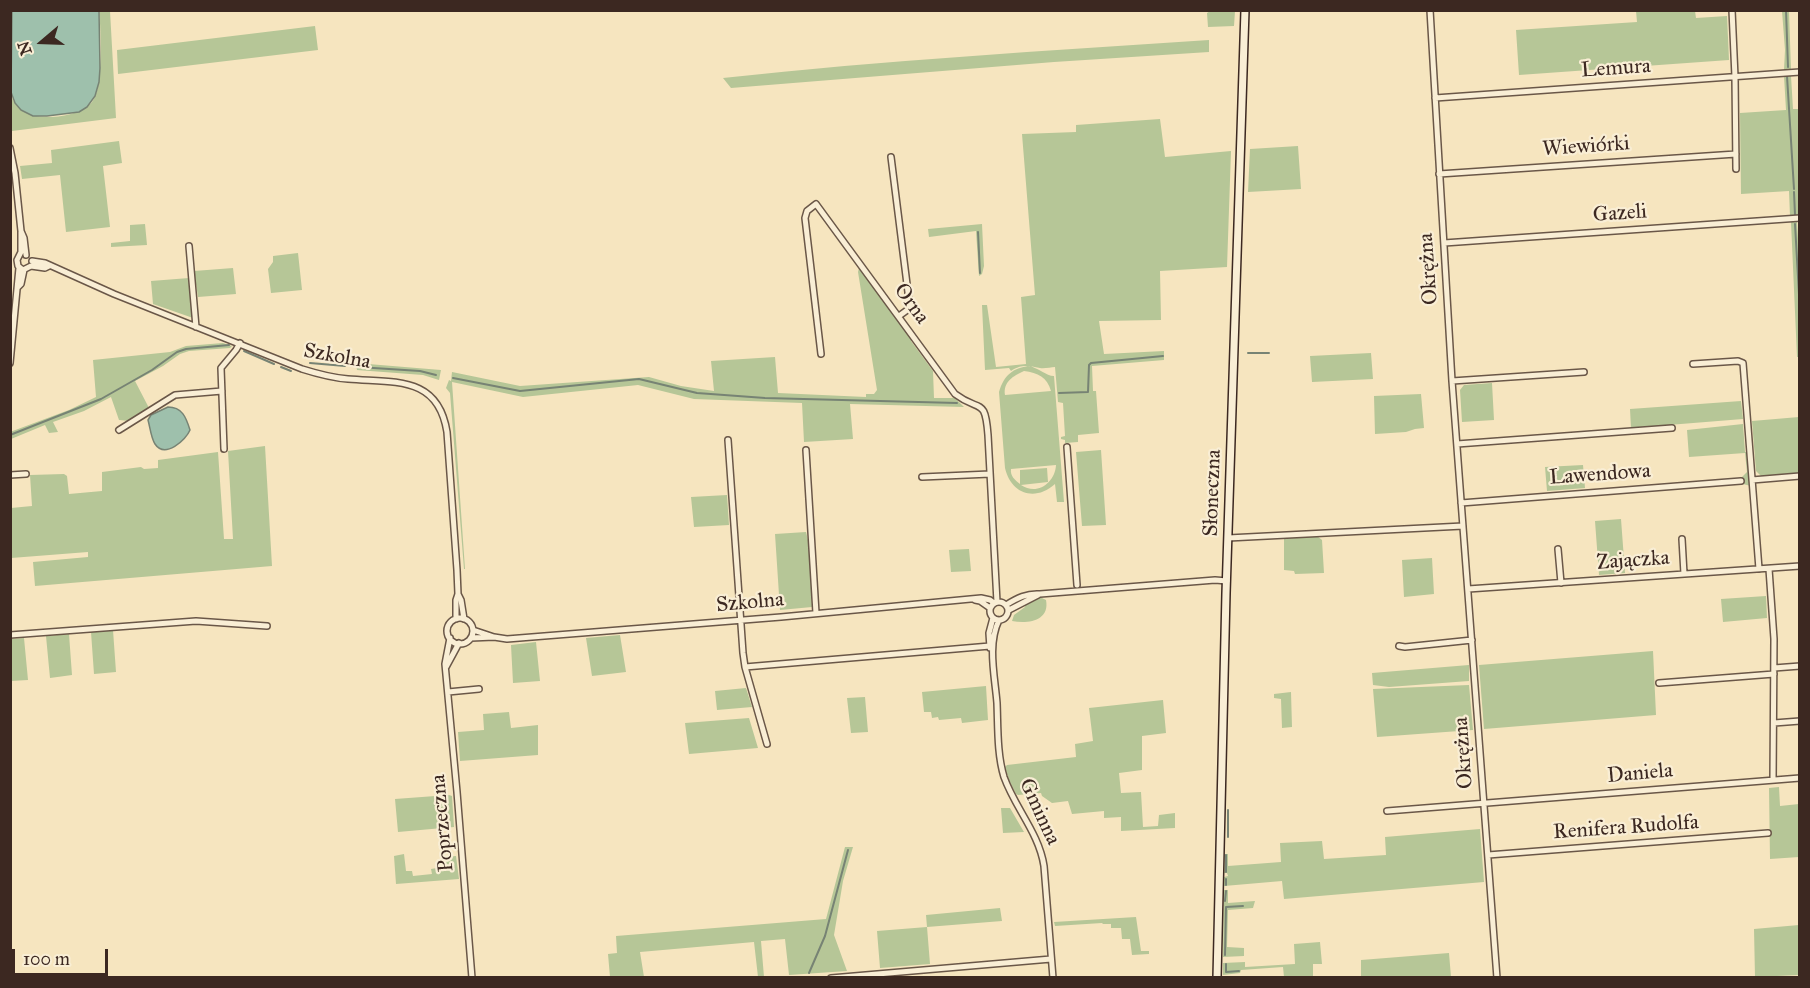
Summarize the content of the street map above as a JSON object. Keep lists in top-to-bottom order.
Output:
{
  "streets": {
    "main road": ["Słoneczna"],
    "street": [
      "Lemura",
      "Wiewiórki",
      "Gazeli",
      "Okrężna",
      "Orna",
      "Szkolna",
      "Lawendowa",
      "Zajączka",
      "Daniela",
      "Gminna",
      "Poprzeczna",
      "Renifera Rudolfa"
    ]
  },
  "crossings": [
    ["Lemura", "Okrężna"],
    ["Wiewiórki", "Okrężna"],
    ["Gazeli", "Okrężna"],
    ["Okrężna", "Lawendowa"],
    ["Okrężna", "Zajączka"],
    ["Okrężna", "Daniela"],
    ["Okrężna", "Renifera Rudolfa"],
    ["Szkolna", "Poprzeczna"]
  ],
  "scale_bar": "100 m",
  "north": "left"
}
